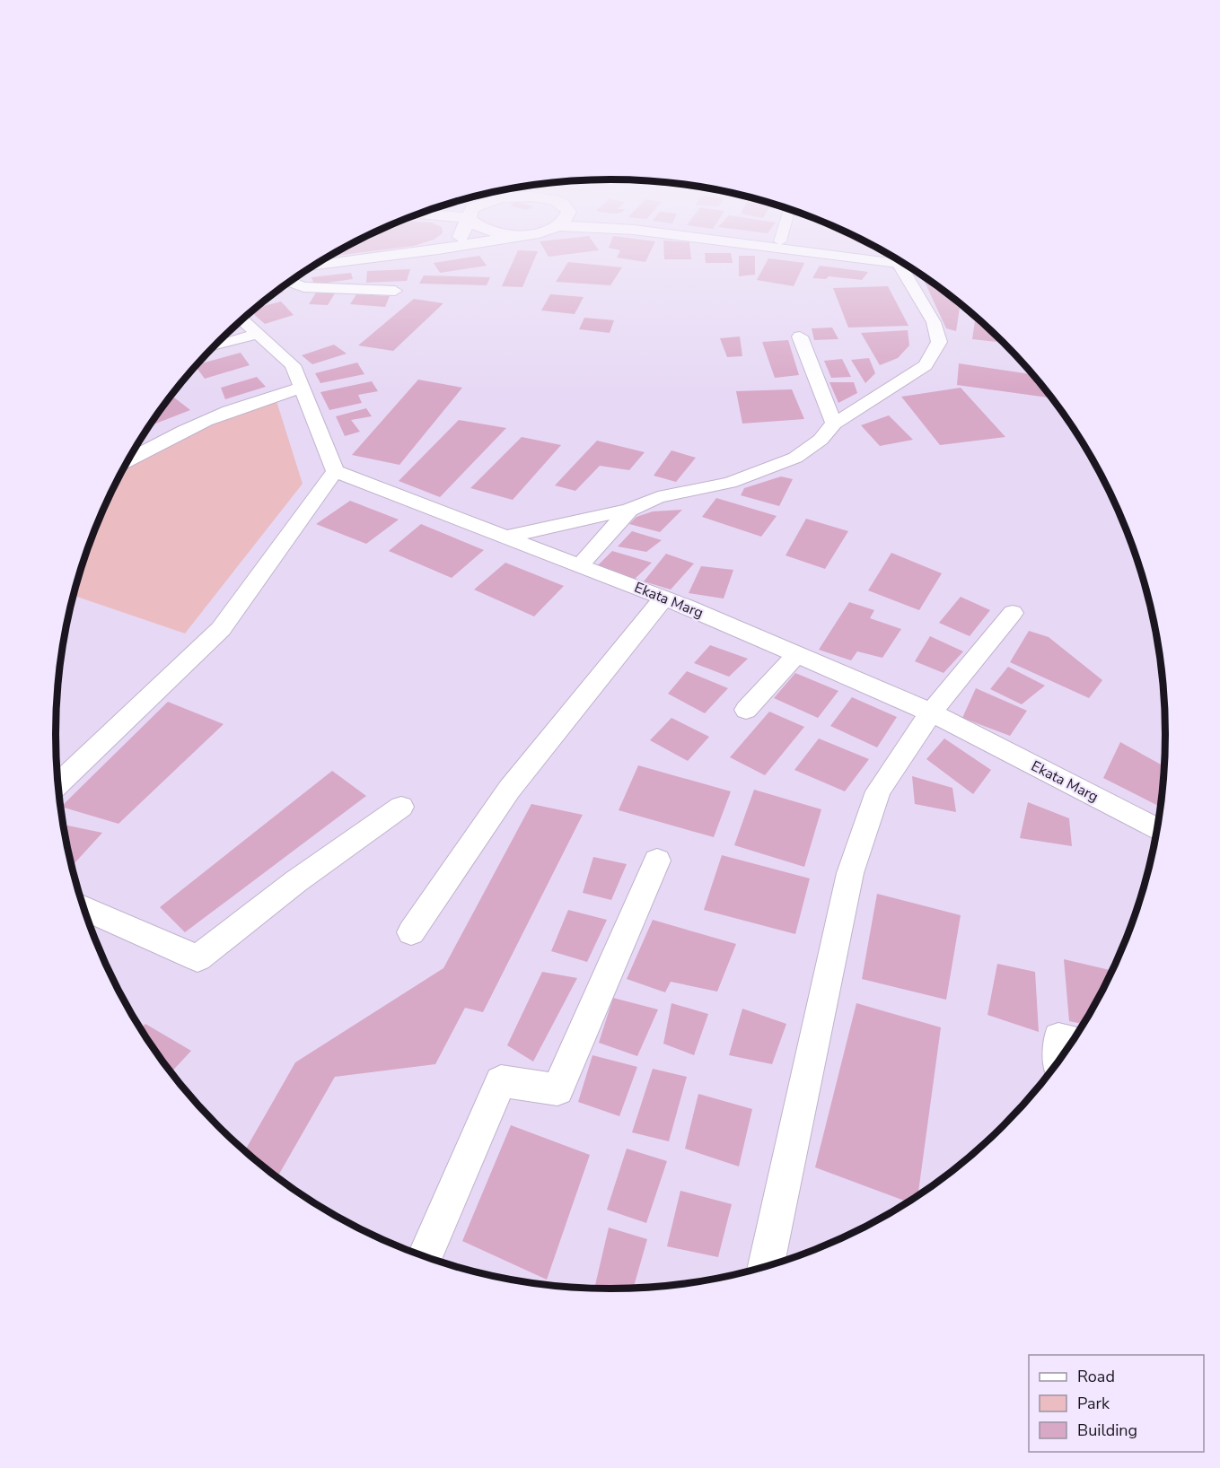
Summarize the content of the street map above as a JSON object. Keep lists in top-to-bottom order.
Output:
{
  "streets": {
    "street": ["Ekata Marg"]
  },
  "legend": ["Road", "Park", "Building"]
}
